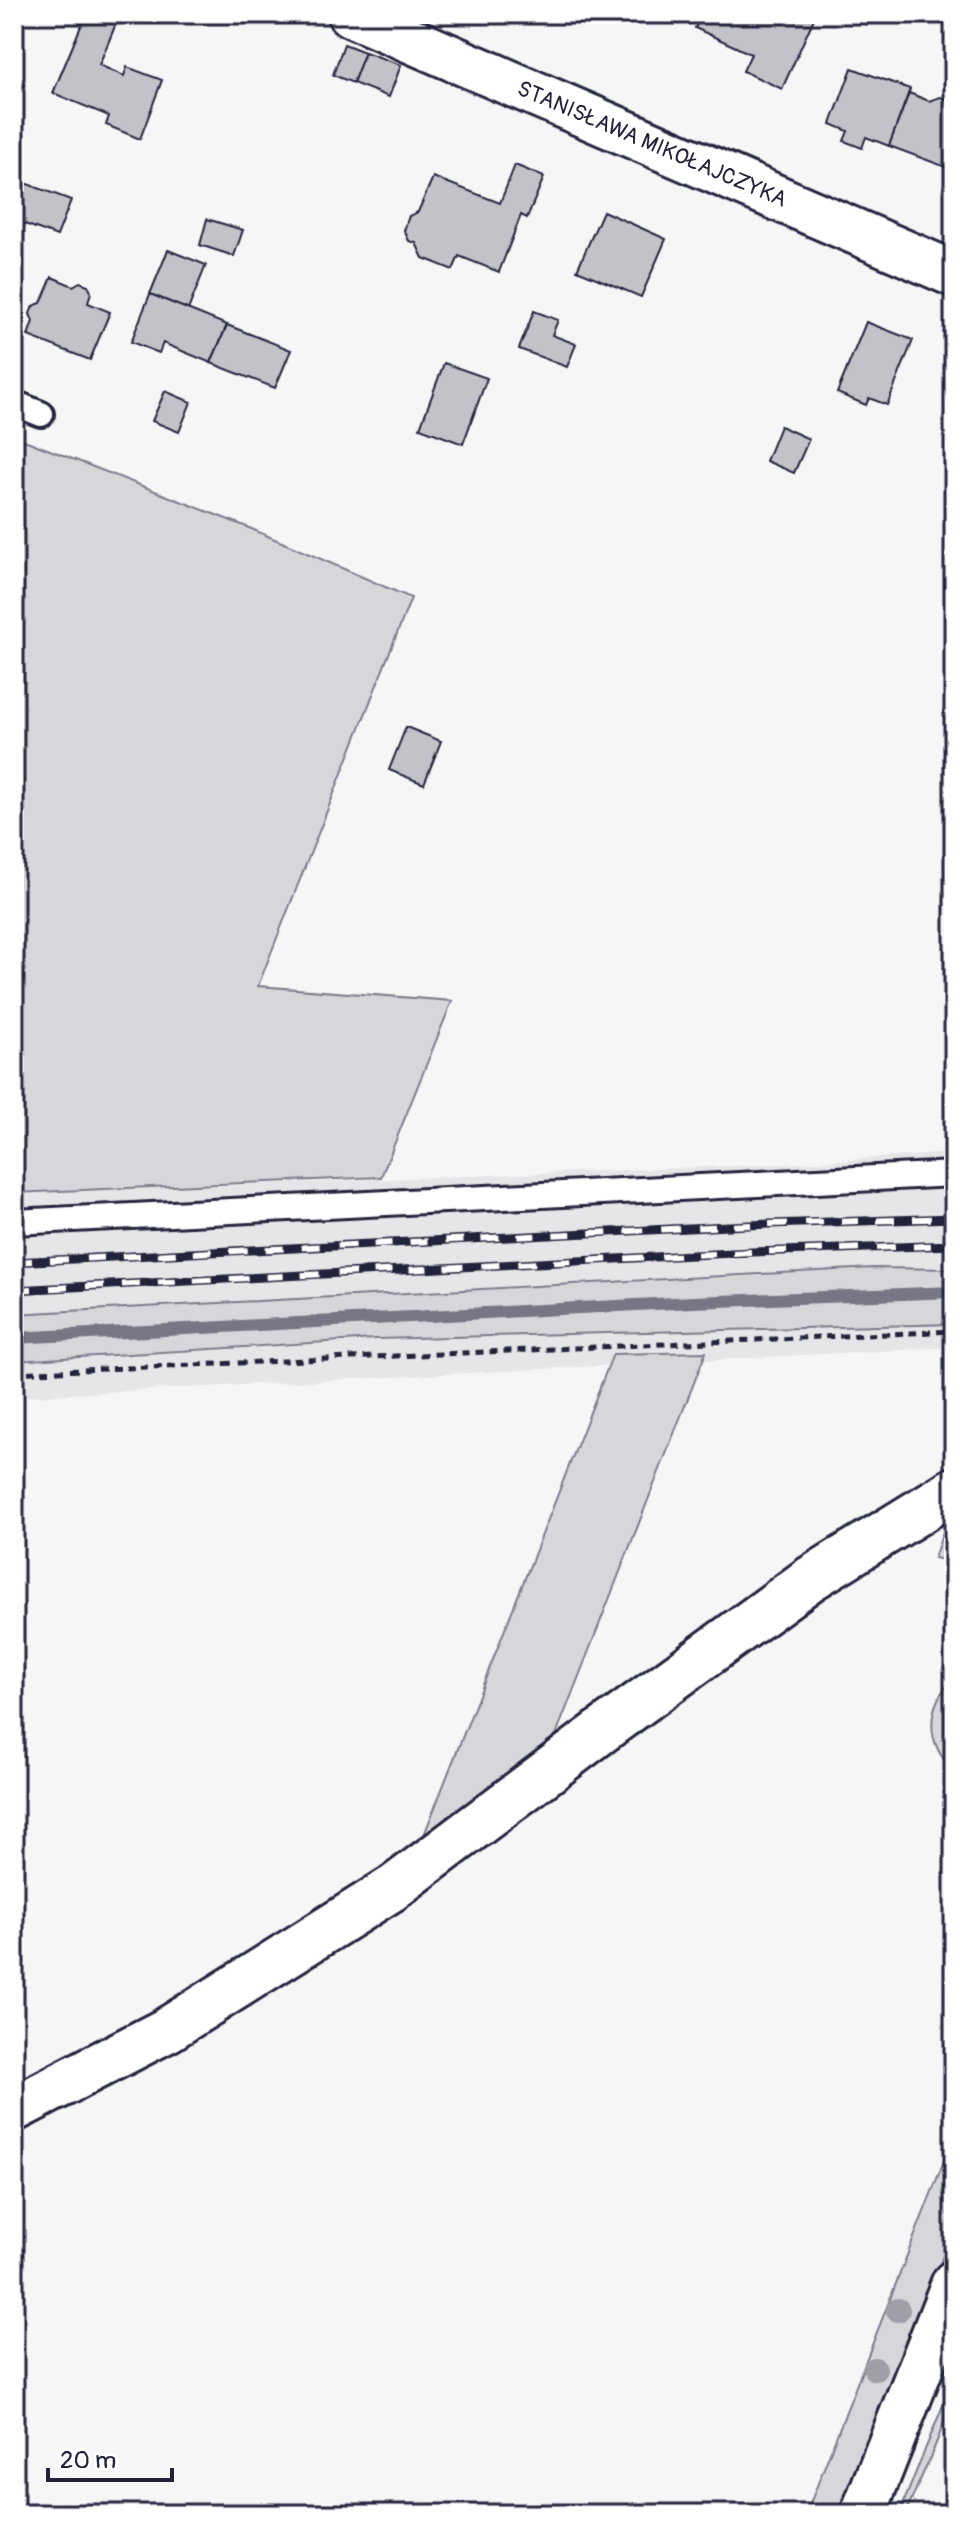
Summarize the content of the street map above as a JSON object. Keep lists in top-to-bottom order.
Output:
{
  "streets": {
    "street": ["STANISŁAWA MIKOŁAJCZYKA"]
  },
  "scale_bar": "20 m"
}
